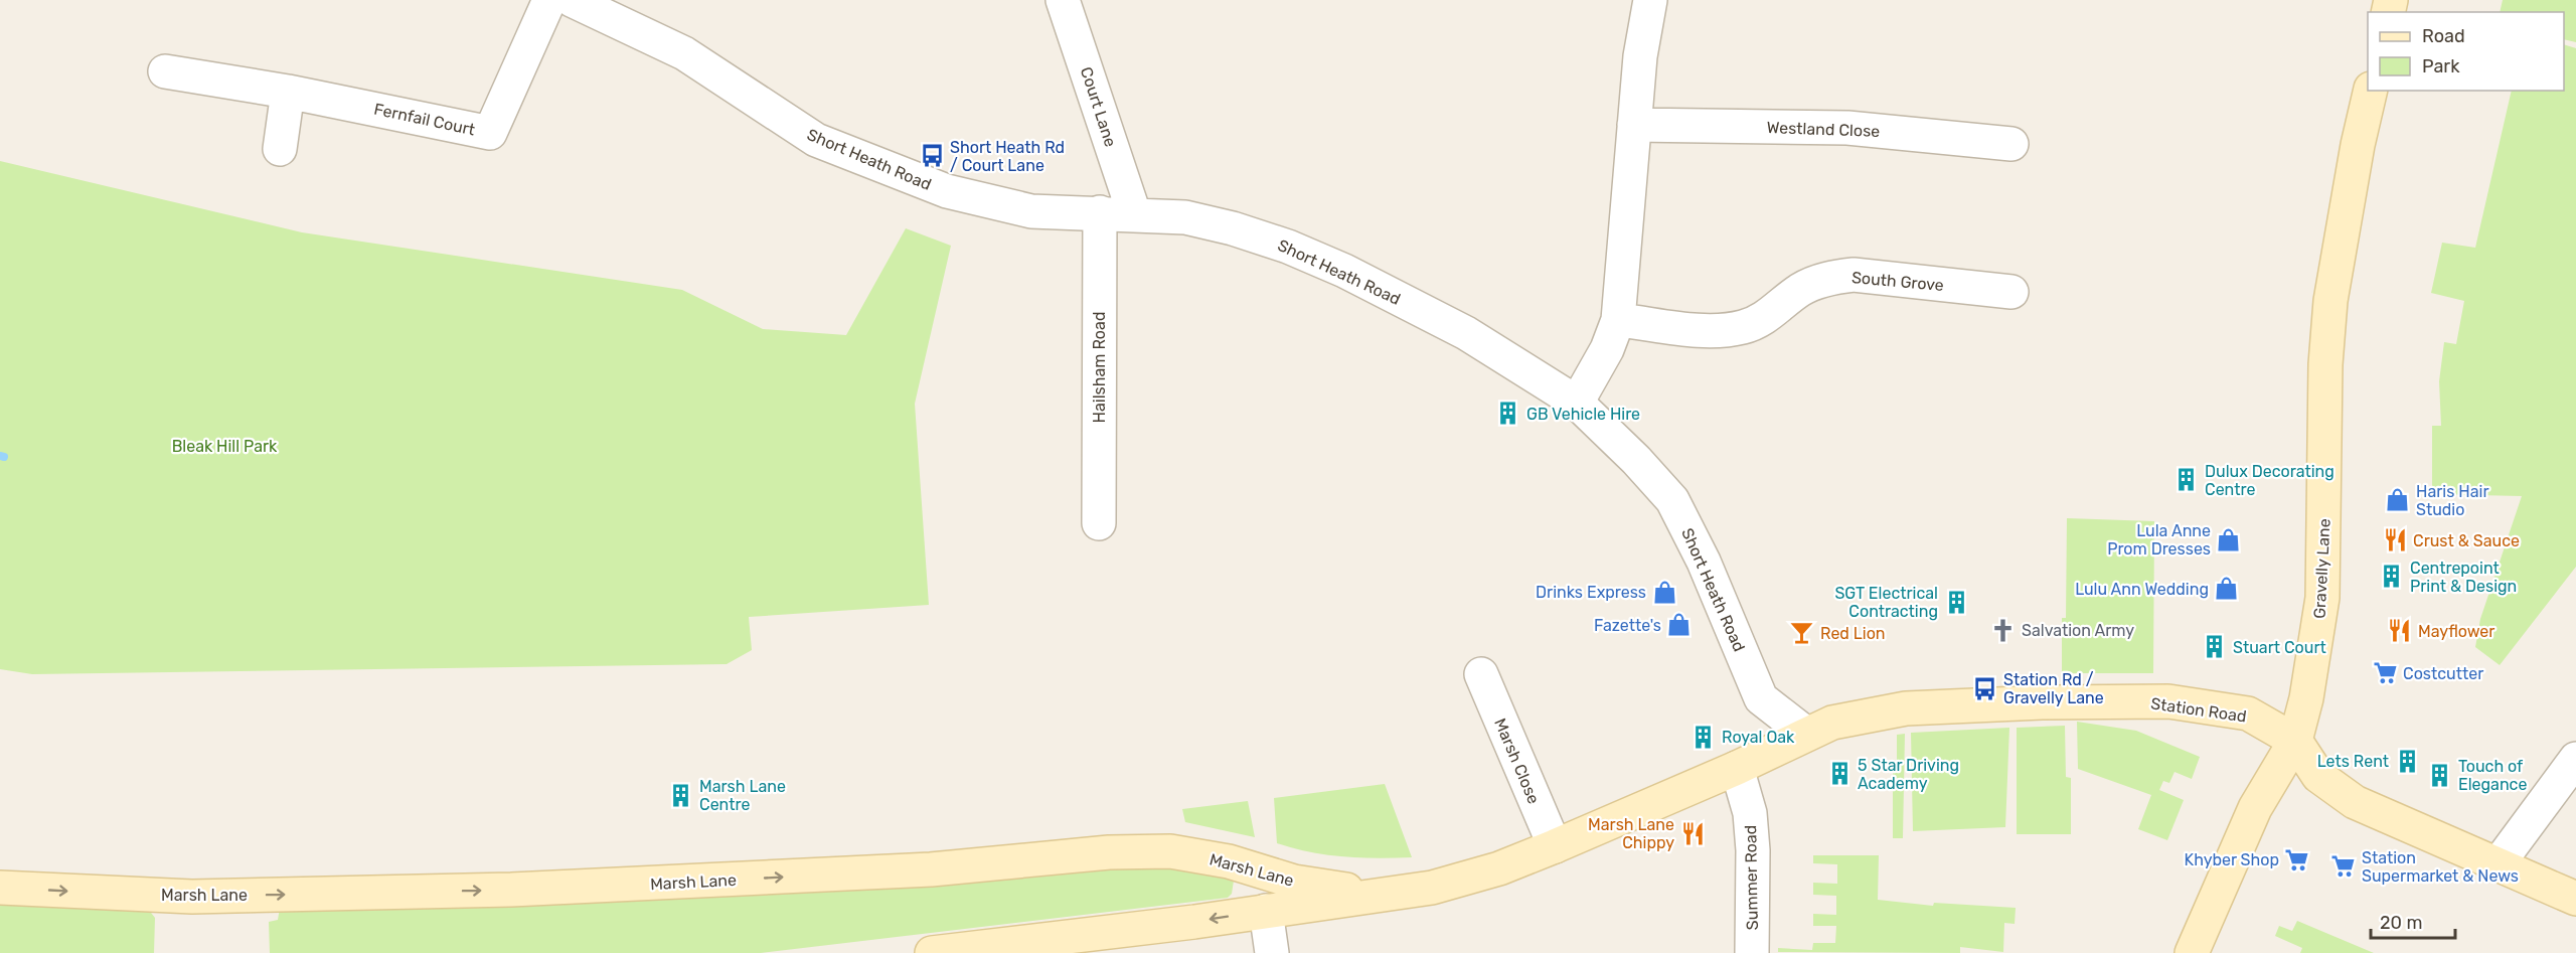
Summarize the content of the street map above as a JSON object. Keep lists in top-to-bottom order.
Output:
{
  "streets": {
    "main road": ["Gravelly Lane", "Station Road", "Marsh Lane"],
    "street": [
      "Court Lane",
      "Fernfail Court",
      "Westland Close",
      "Short Heath Road",
      "South Grove",
      "Hailsham Road",
      "Marsh Close",
      "Summer Road"
    ]
  },
  "crossings": [
    ["Court Lane", "Short Heath Road"],
    ["Short Heath Road", "Hailsham Road"],
    ["Short Heath Road", "Station Road"],
    ["Short Heath Road", "Marsh Lane"],
    ["Gravelly Lane", "Station Road"],
    ["Station Road", "Marsh Lane"],
    ["Marsh Close", "Marsh Lane"],
    ["Marsh Lane", "Summer Road"]
  ],
  "parks": ["Bleak Hill Park"],
  "places": {
    "bus stop": ["Short Heath Rd / Court Lane", "Station Rd / Gravelly Lane"],
    "building": [
      "GB Vehicle Hire",
      "Dulux Decorating Centre",
      "Centrepoint Print & Design",
      "SGT Electrical Contracting",
      "Stuart Court",
      "Royal Oak",
      "Lets Rent",
      "5 Star Driving Academy",
      "Touch of Elegance",
      "Marsh Lane Centre"
    ],
    "shop": [
      "Haris Hair Studio",
      "Lula Anne Prom Dresses",
      "Lulu Ann Wedding",
      "Drinks Express",
      "Fazette's"
    ],
    "restaurant": ["Crust & Sauce", "Mayflower", "Marsh Lane Chippy"],
    "church": ["Salvation Army"],
    "bar": ["Red Lion"],
    "supermarket": ["Costcutter", "Khyber Shop", "Station Supermarket & News"]
  },
  "legend": ["Road", "Park"],
  "scale_bar": "20 m"
}
